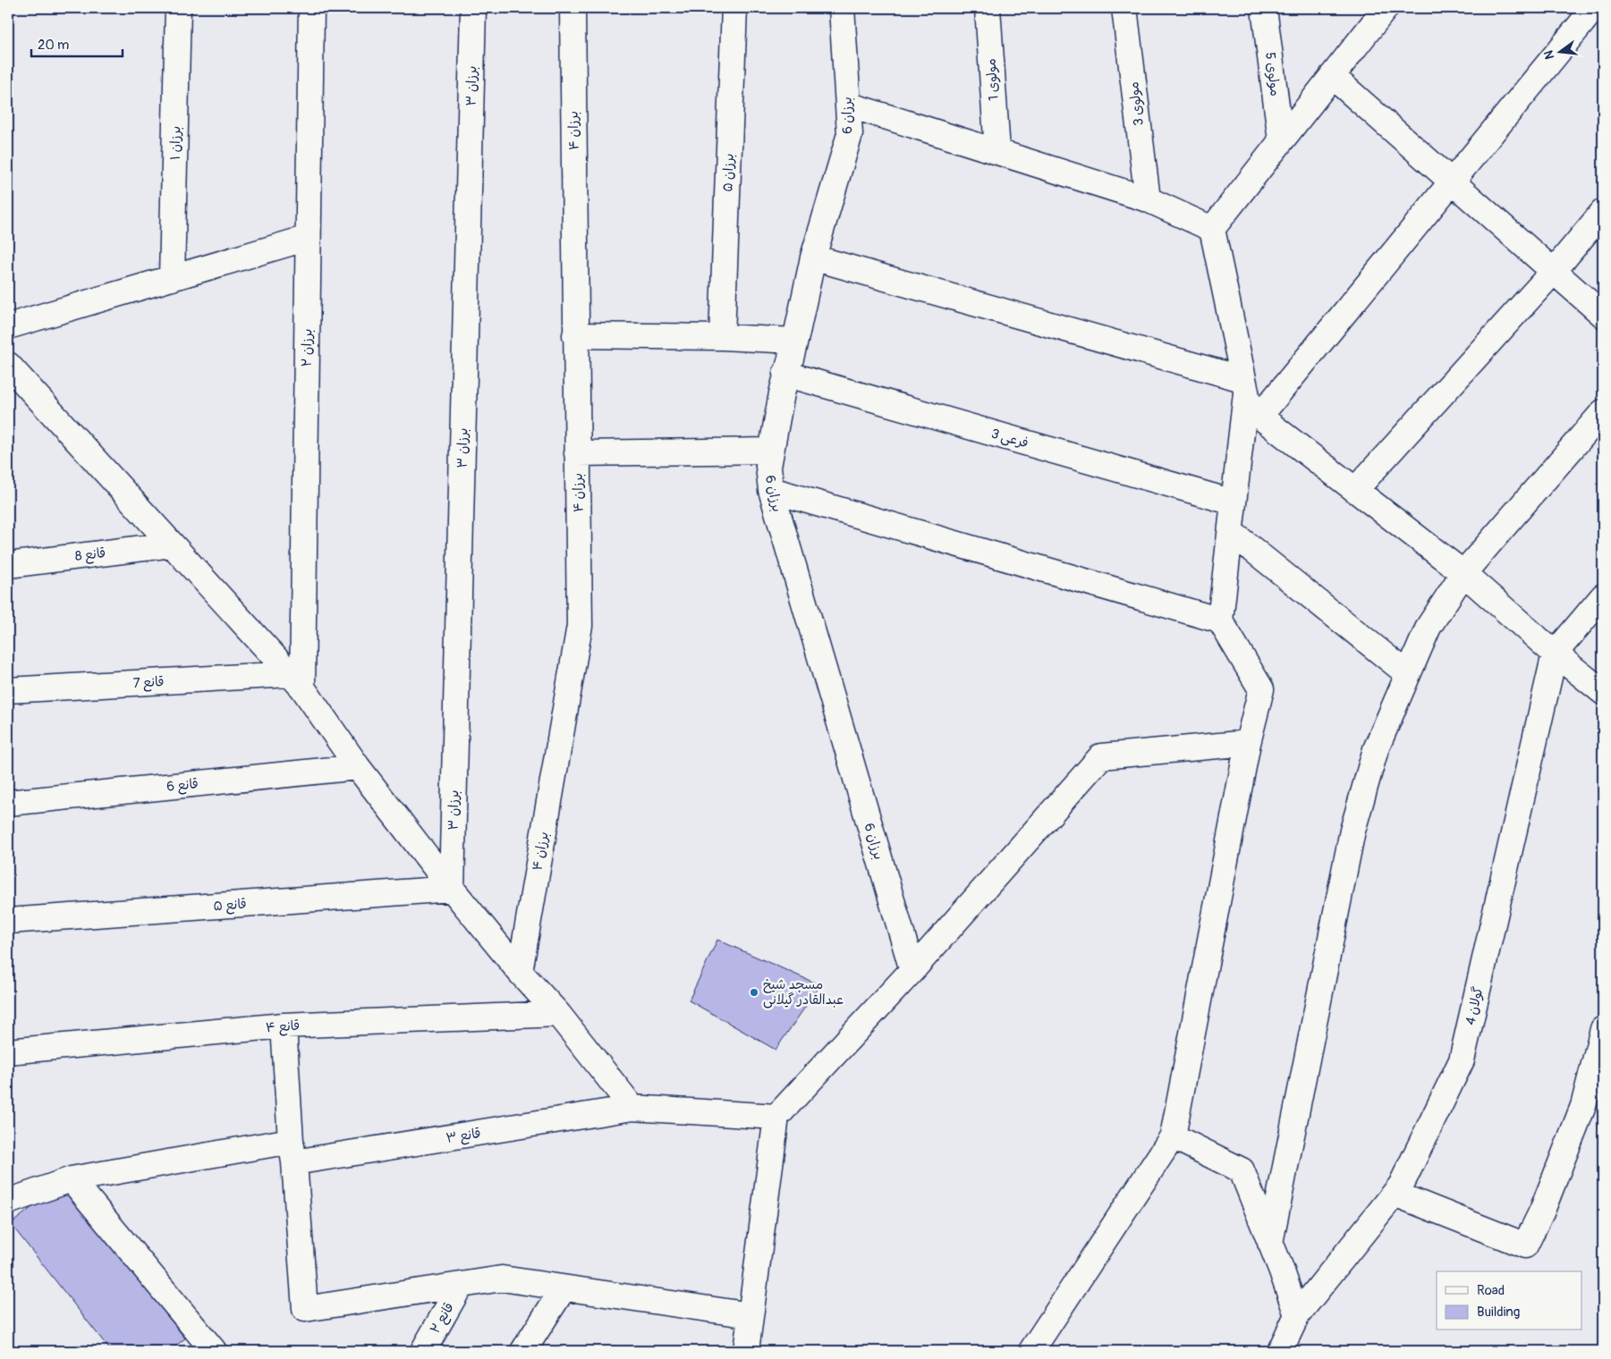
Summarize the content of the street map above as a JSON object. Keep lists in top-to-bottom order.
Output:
{
  "streets": {
    "street": [
      "مولوی 5",
      "مولوی 1",
      "برزان ۳",
      "مولوی 3",
      "برزان 6",
      "برزان ۴",
      "برزان ۱",
      "برزان ۵",
      "برزان ۲",
      "فرعی 3",
      "قانع 8",
      "قانع 7",
      "قانع 6",
      "قانع ۵",
      "گولان 4",
      "قانع ۴",
      "قانع ۳",
      "قانع ۲"
    ]
  },
  "crossings": [
    ["برزان ۳", "قانع ۵"],
    ["برزان 6", "فرعی 3"],
    ["برزان ۲", "قانع 7"]
  ],
  "places": ["مسجد شیخ عبدالقادر گیلانی"],
  "legend": ["Road", "Building"],
  "scale_bar": "20 m",
  "north": "left"
}
